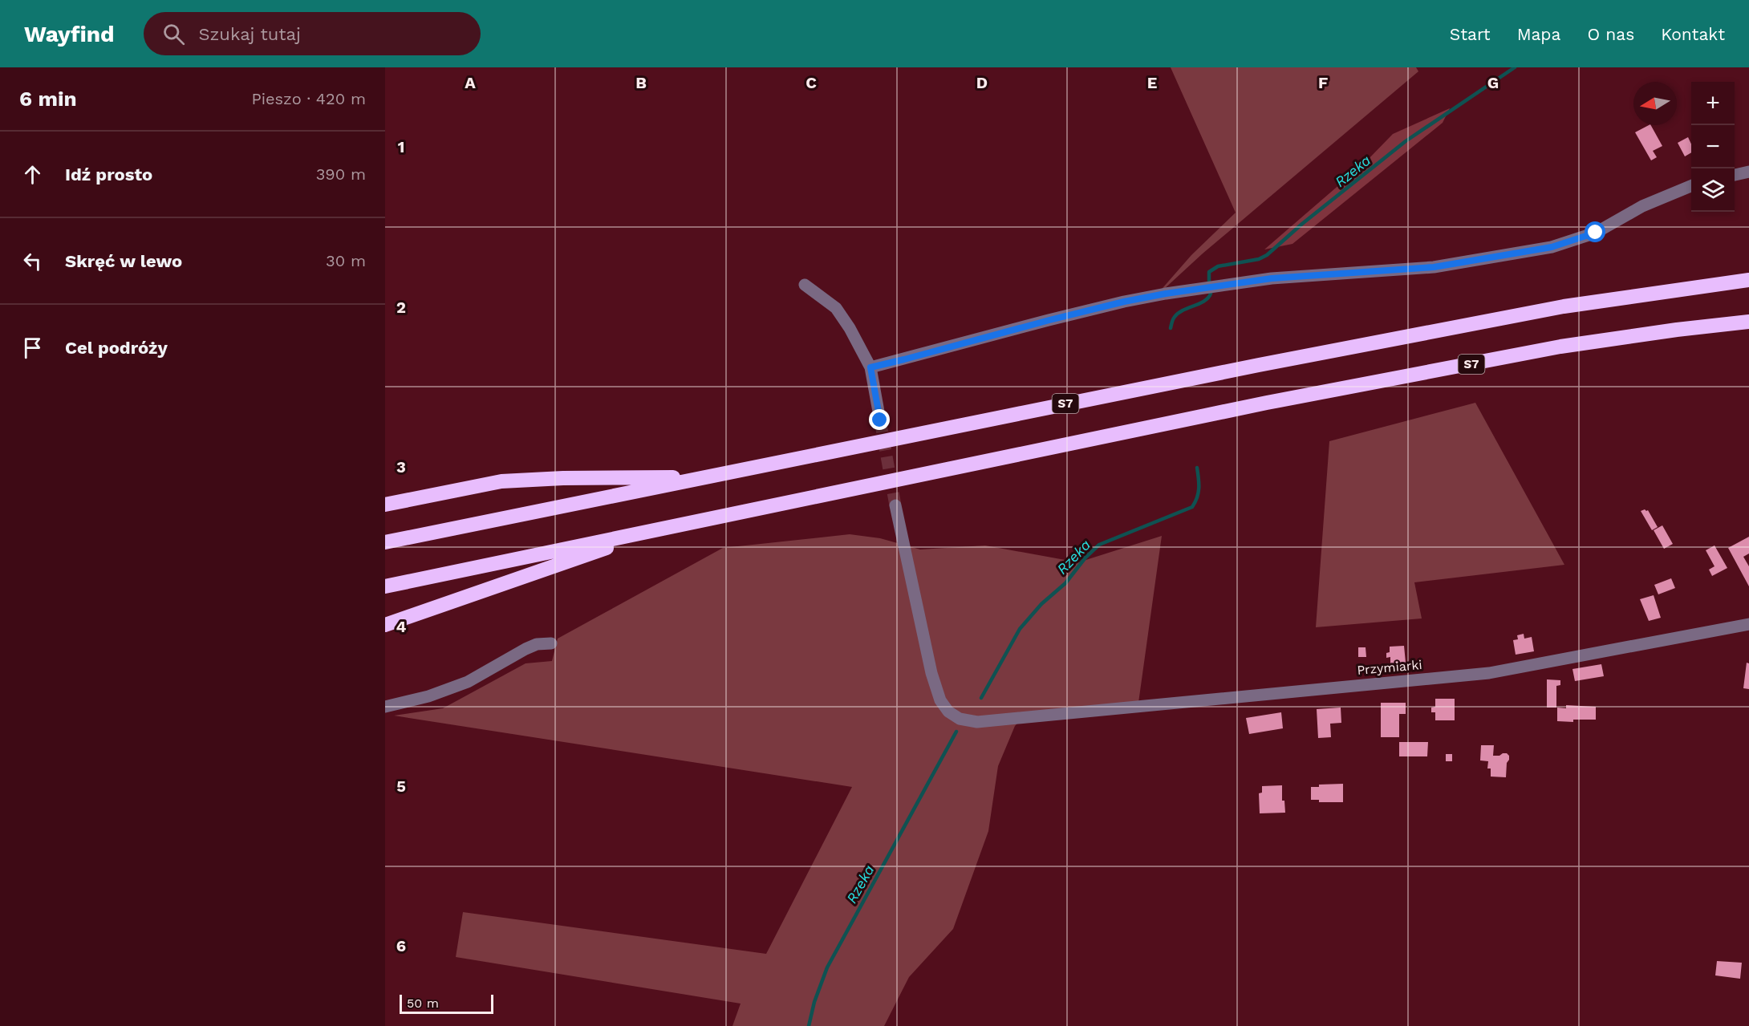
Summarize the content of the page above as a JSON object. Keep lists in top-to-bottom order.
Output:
{
  "streets": {
    "highway": ["S7"],
    "street": ["Przymiarki"]
  },
  "water": ["Rzeka"],
  "scale_bar": "50 m",
  "north": "left",
  "page": {
    "header": "Wayfind",
    "search": "Szukaj tutaj",
    "nav": [
      "Start",
      "Mapa",
      "O nas",
      "Kontakt"
    ],
    "heading": ["6 min", "Pieszo · 420 m"],
    "map_buttons": ["+", "−"],
    "list": [
      ["Idź prosto", "390 m"],
      ["Skręć w lewo", "30 m"],
      "Cel podróży"
    ],
    "scale": "50 m"
  },
  "grid": {
    "columns": [
      "A",
      "B",
      "C",
      "D",
      "E",
      "F",
      "G"
    ],
    "rows": [
      "1",
      "2",
      "3",
      "4",
      "5",
      "6"
    ]
  }
}
